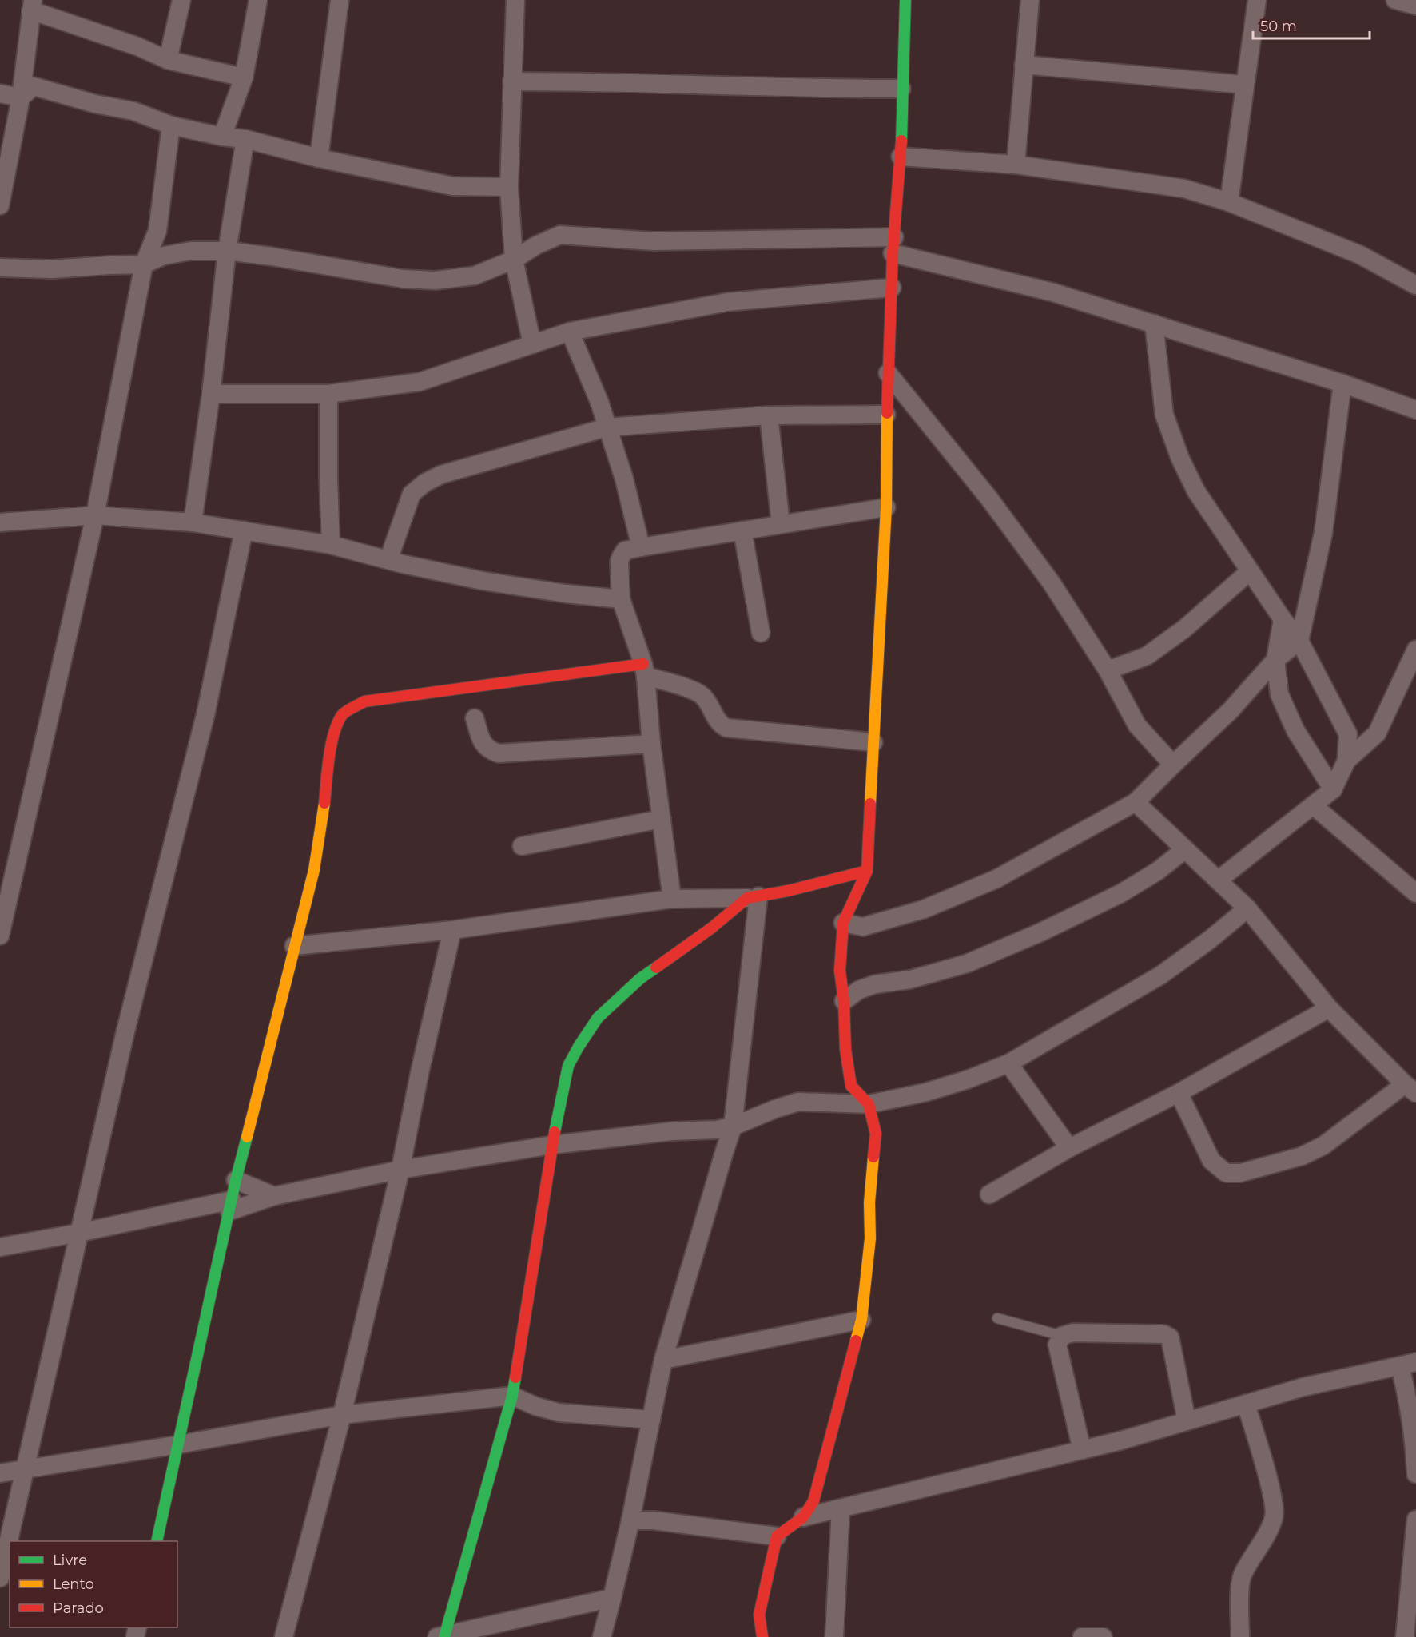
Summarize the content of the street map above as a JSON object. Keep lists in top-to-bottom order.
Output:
{
  "legend": ["Livre", "Lento", "Parado"],
  "scale_bar": "50 m"
}
